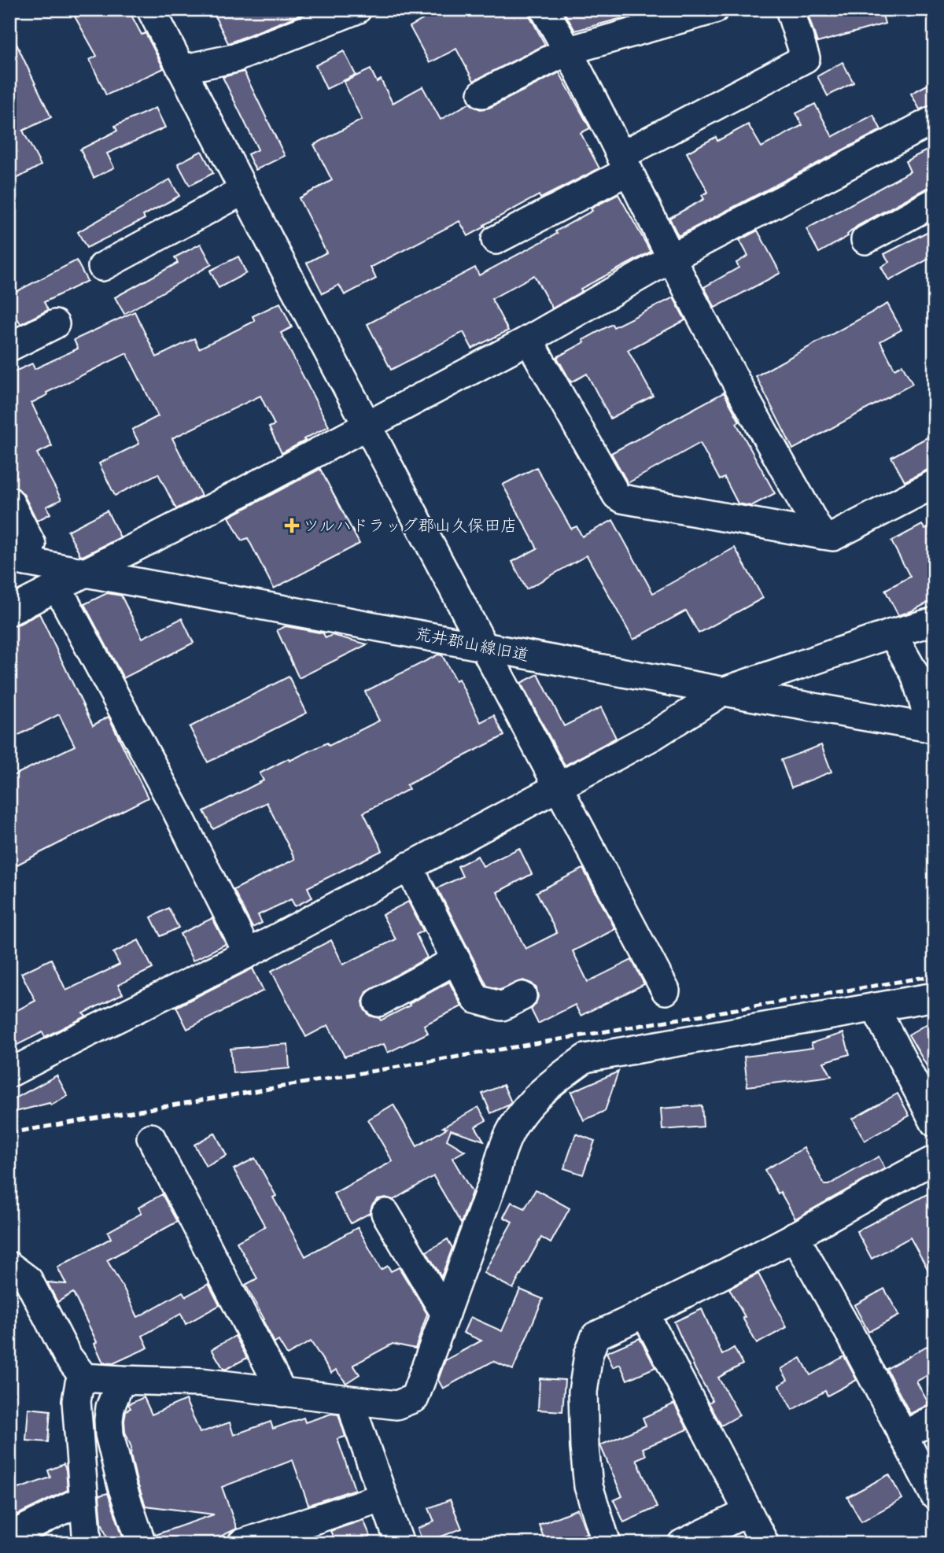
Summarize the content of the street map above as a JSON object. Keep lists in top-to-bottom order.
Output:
{
  "streets": {
    "street": ["荒井郡山線旧道"]
  },
  "places": {
    "health": ["ツルハドラッグ郡山久保田店"]
  }
}
